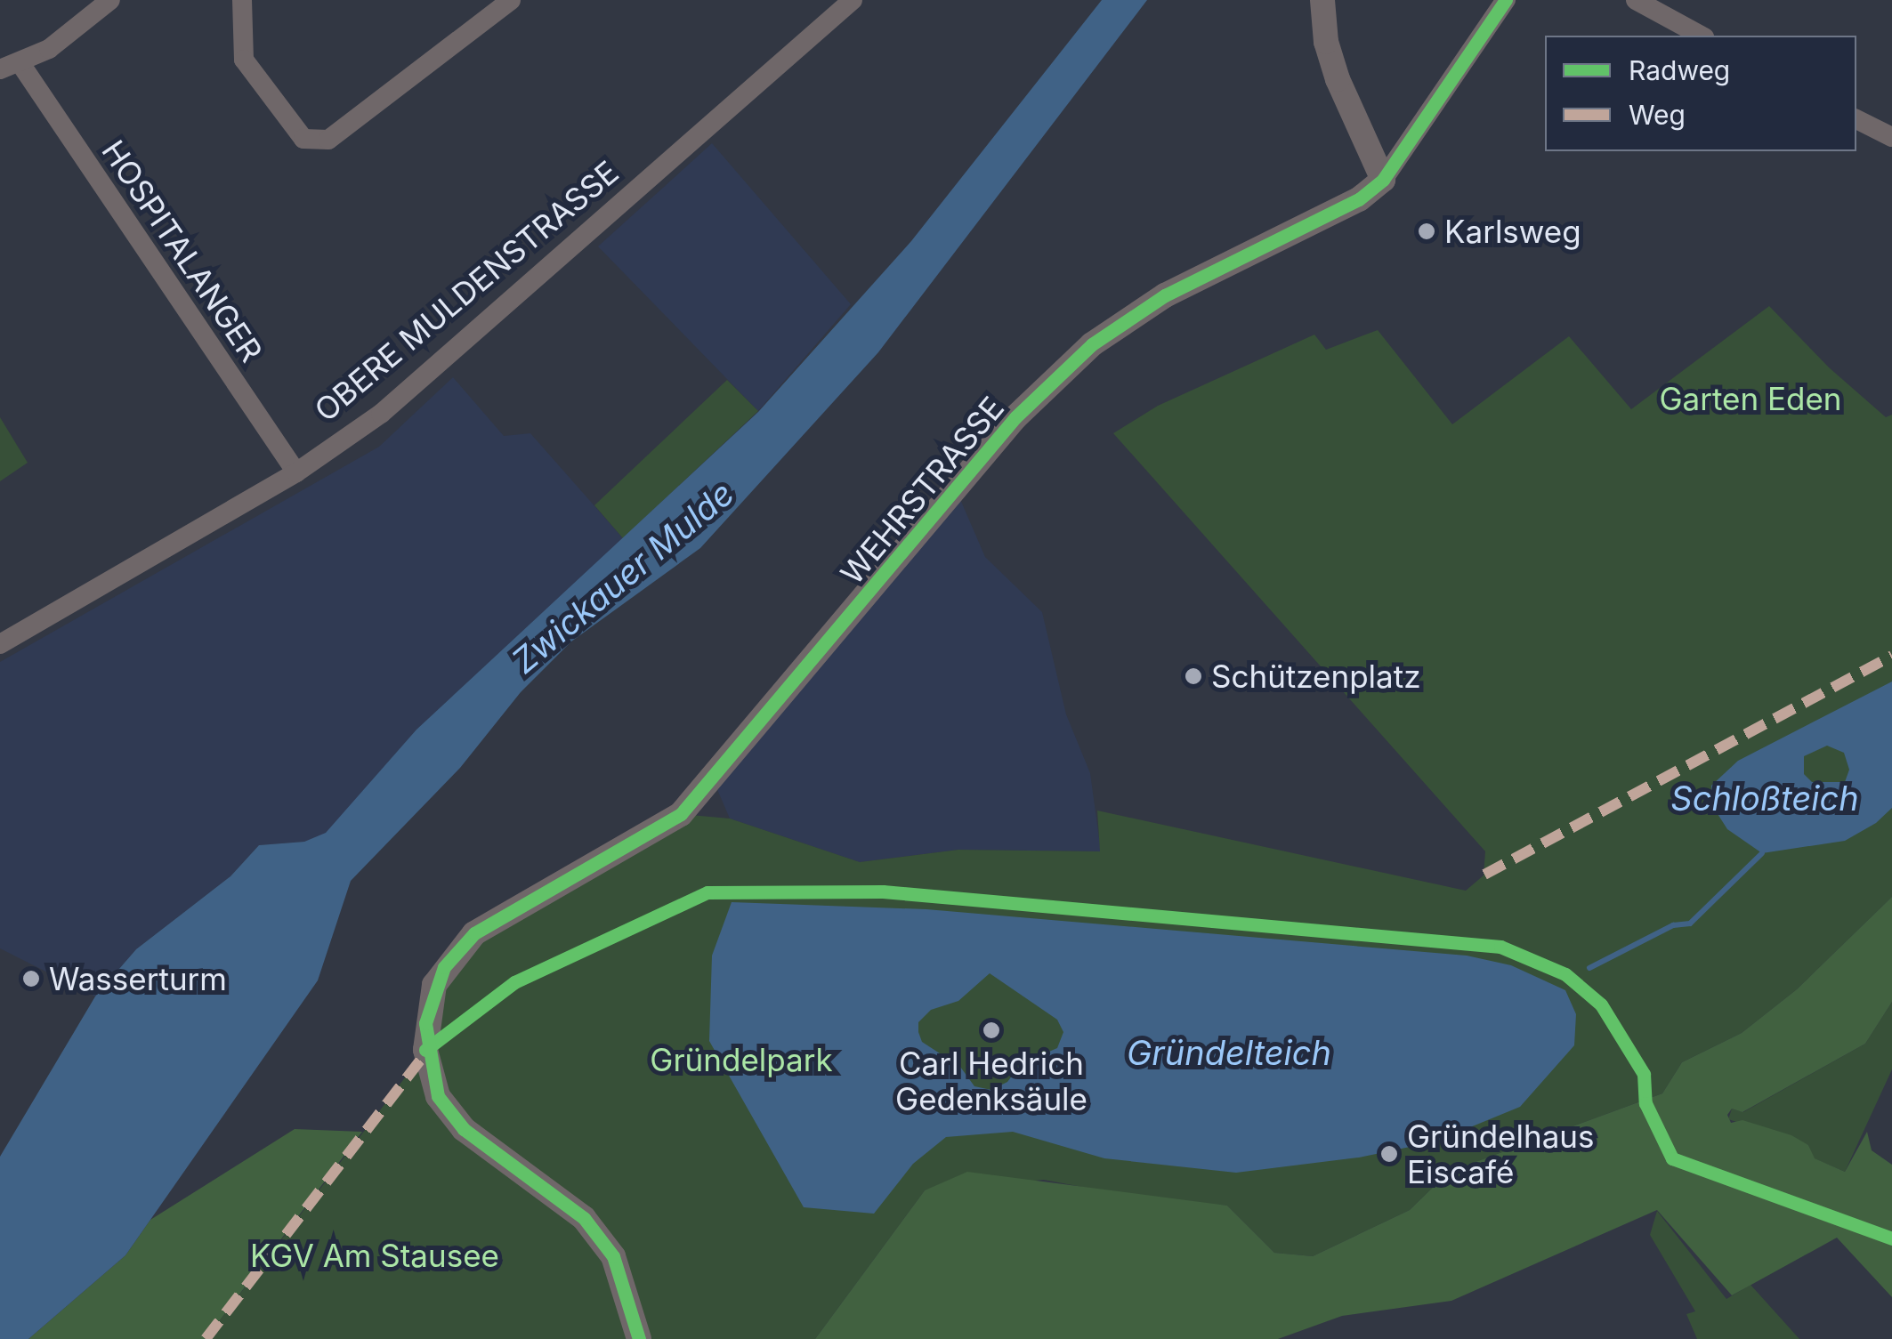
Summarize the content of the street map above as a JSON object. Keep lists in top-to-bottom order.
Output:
{
  "streets": {
    "street": ["HOSPITALANGER", "OBERE MULDENSTRASSE", "WEHRSTRASSE"]
  },
  "crossings": [
    ["HOSPITALANGER", "OBERE MULDENSTRASSE"]
  ],
  "water": ["Zwickauer Mulde", "Schloßteich", "Gründelteich"],
  "parks": ["Garten Eden", "Gründelpark", "KGV Am Stausee"],
  "places": [
    "Karlsweg",
    "Schützenplatz",
    "Wasserturm",
    "Carl Hedrich Gedenksäule",
    "Gründelhaus Eiscafé"
  ],
  "legend": ["Radweg", "Weg"]
}
